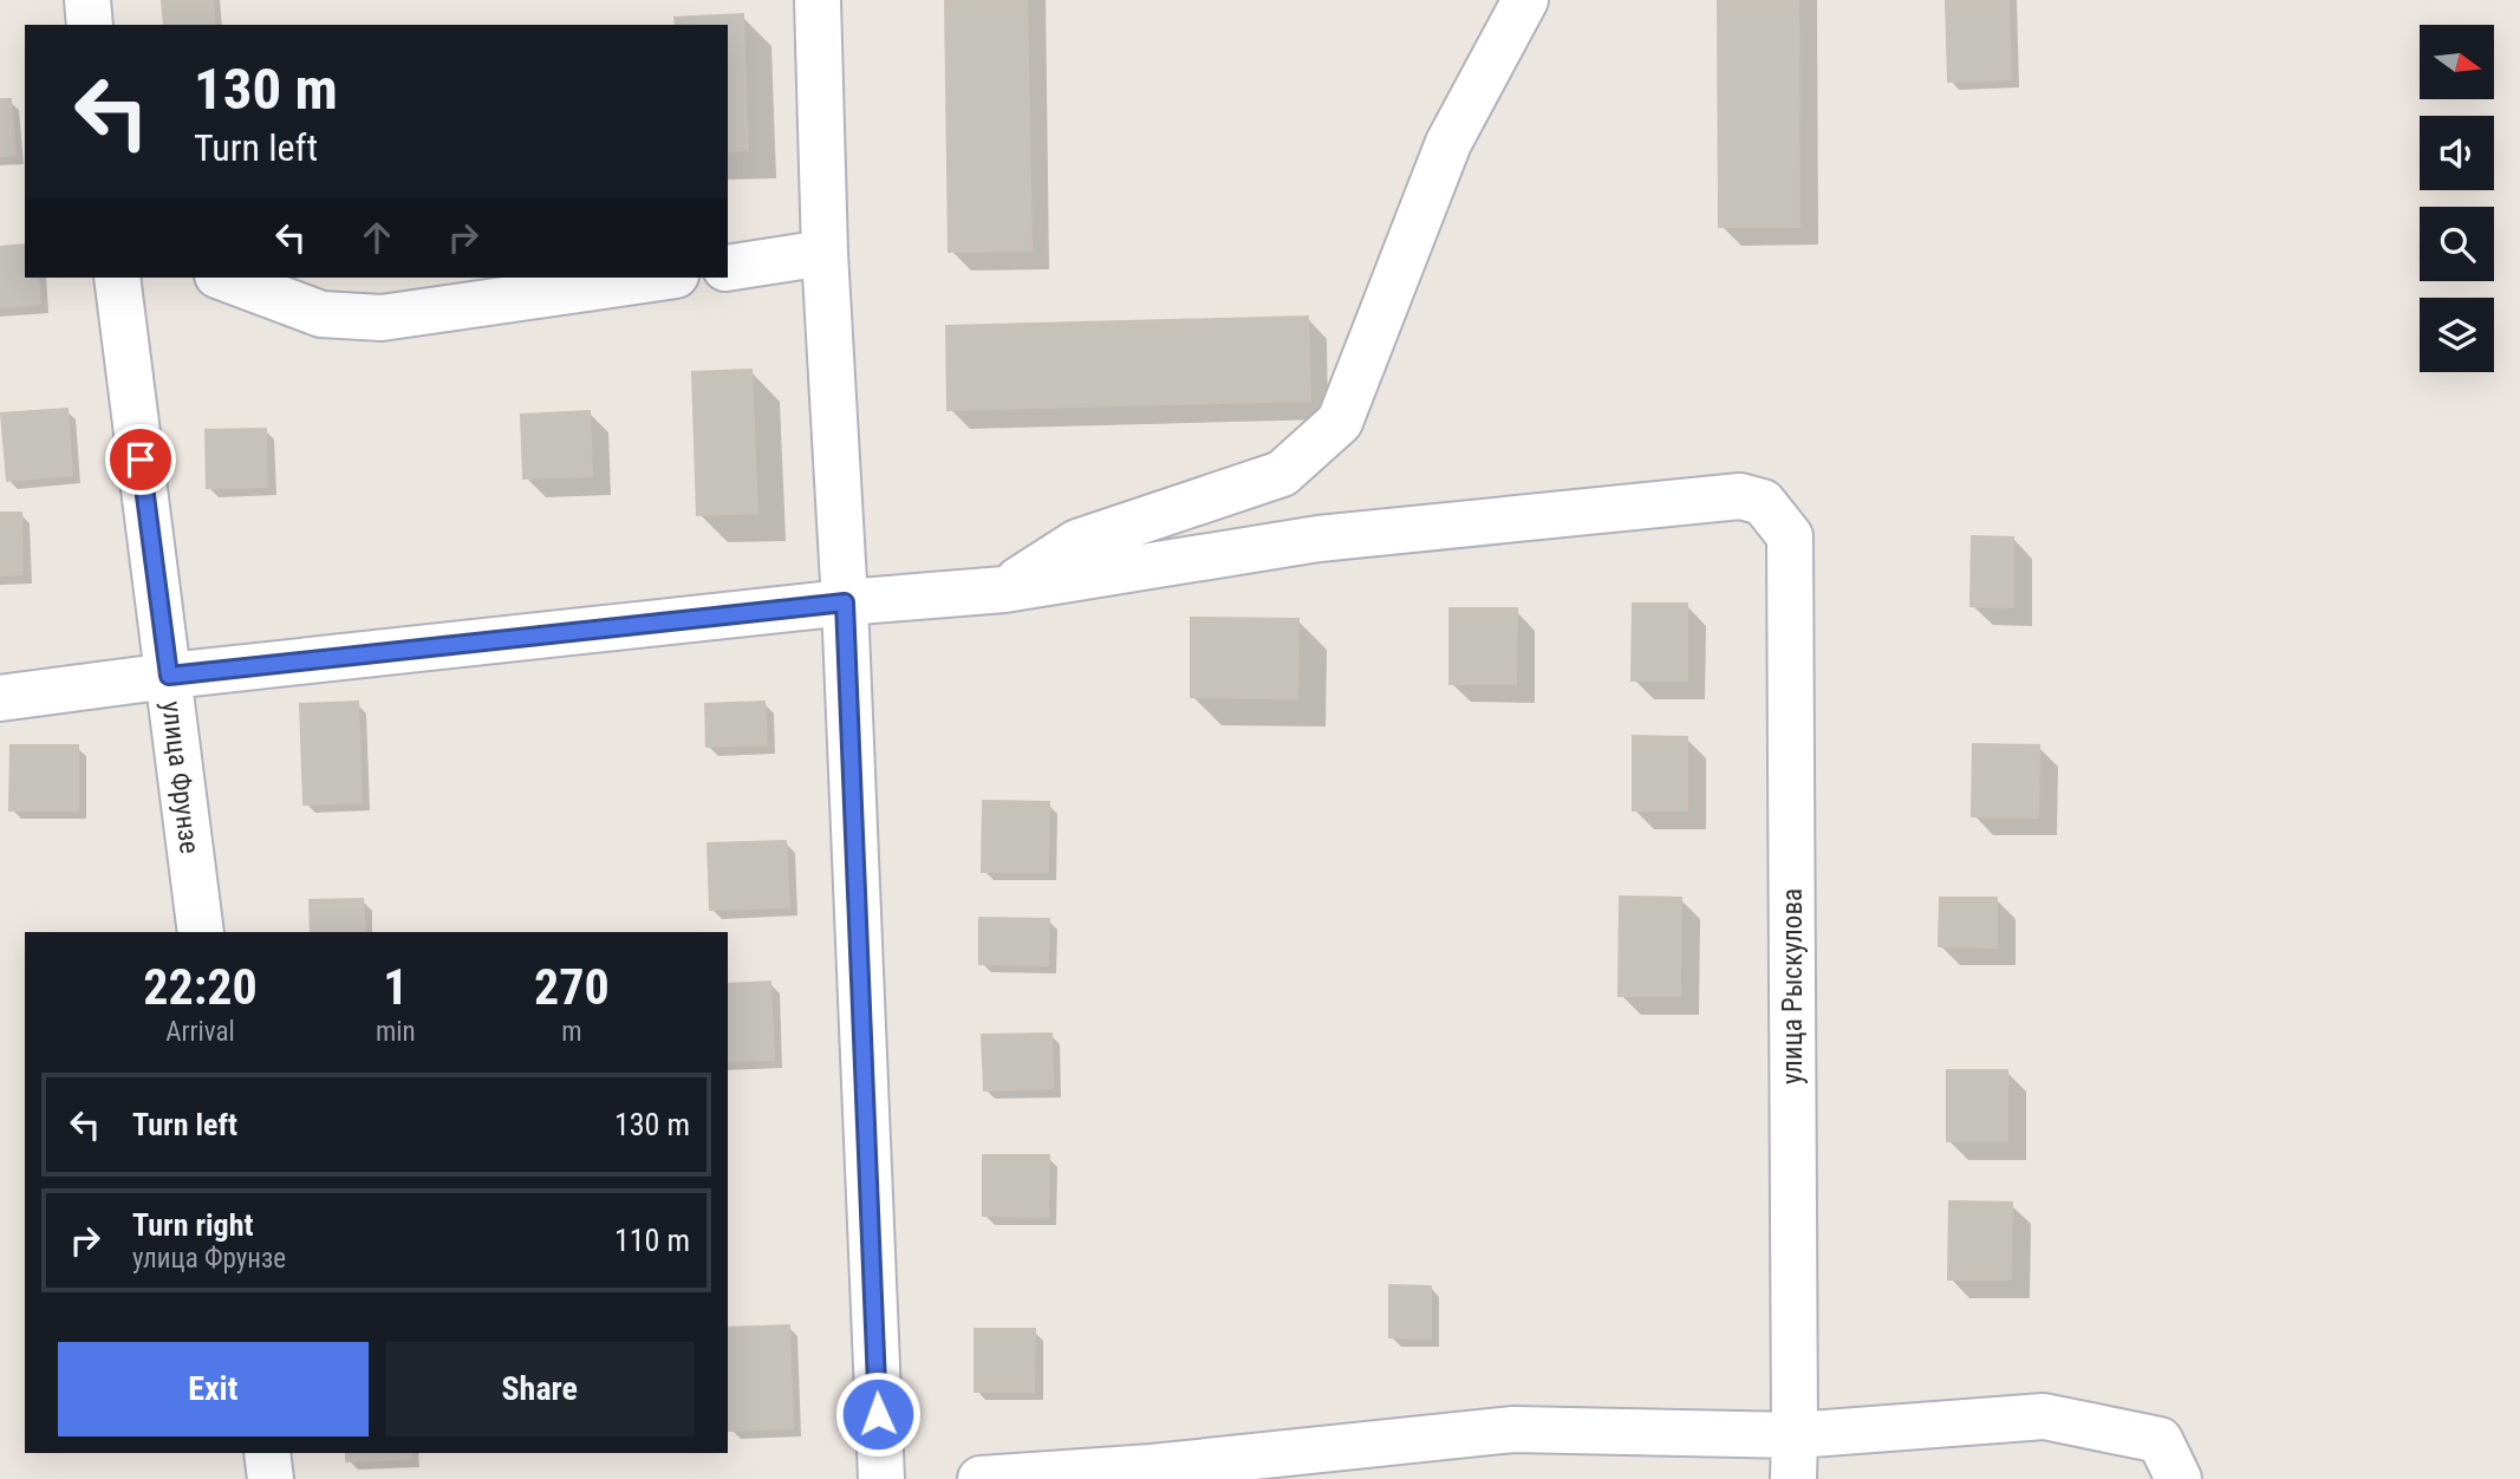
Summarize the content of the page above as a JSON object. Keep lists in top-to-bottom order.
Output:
{
  "streets": {
    "street": ["улица Фрунзе", "улица Рыскулова"]
  },
  "north": "right",
  "page": {
    "turn": ["130 m", "Turn left"],
    "eta": [
      "22:20",
      "Arrival",
      "1",
      "min",
      "270",
      "m"
    ],
    "list": [
      {
        "name": "Turn left",
        "value": "130 m"
      },
      {
        "name": "Turn right",
        "note": "улица Фрунзе",
        "value": "110 m"
      }
    ],
    "buttons": ["Exit", "Share"]
  }
}
